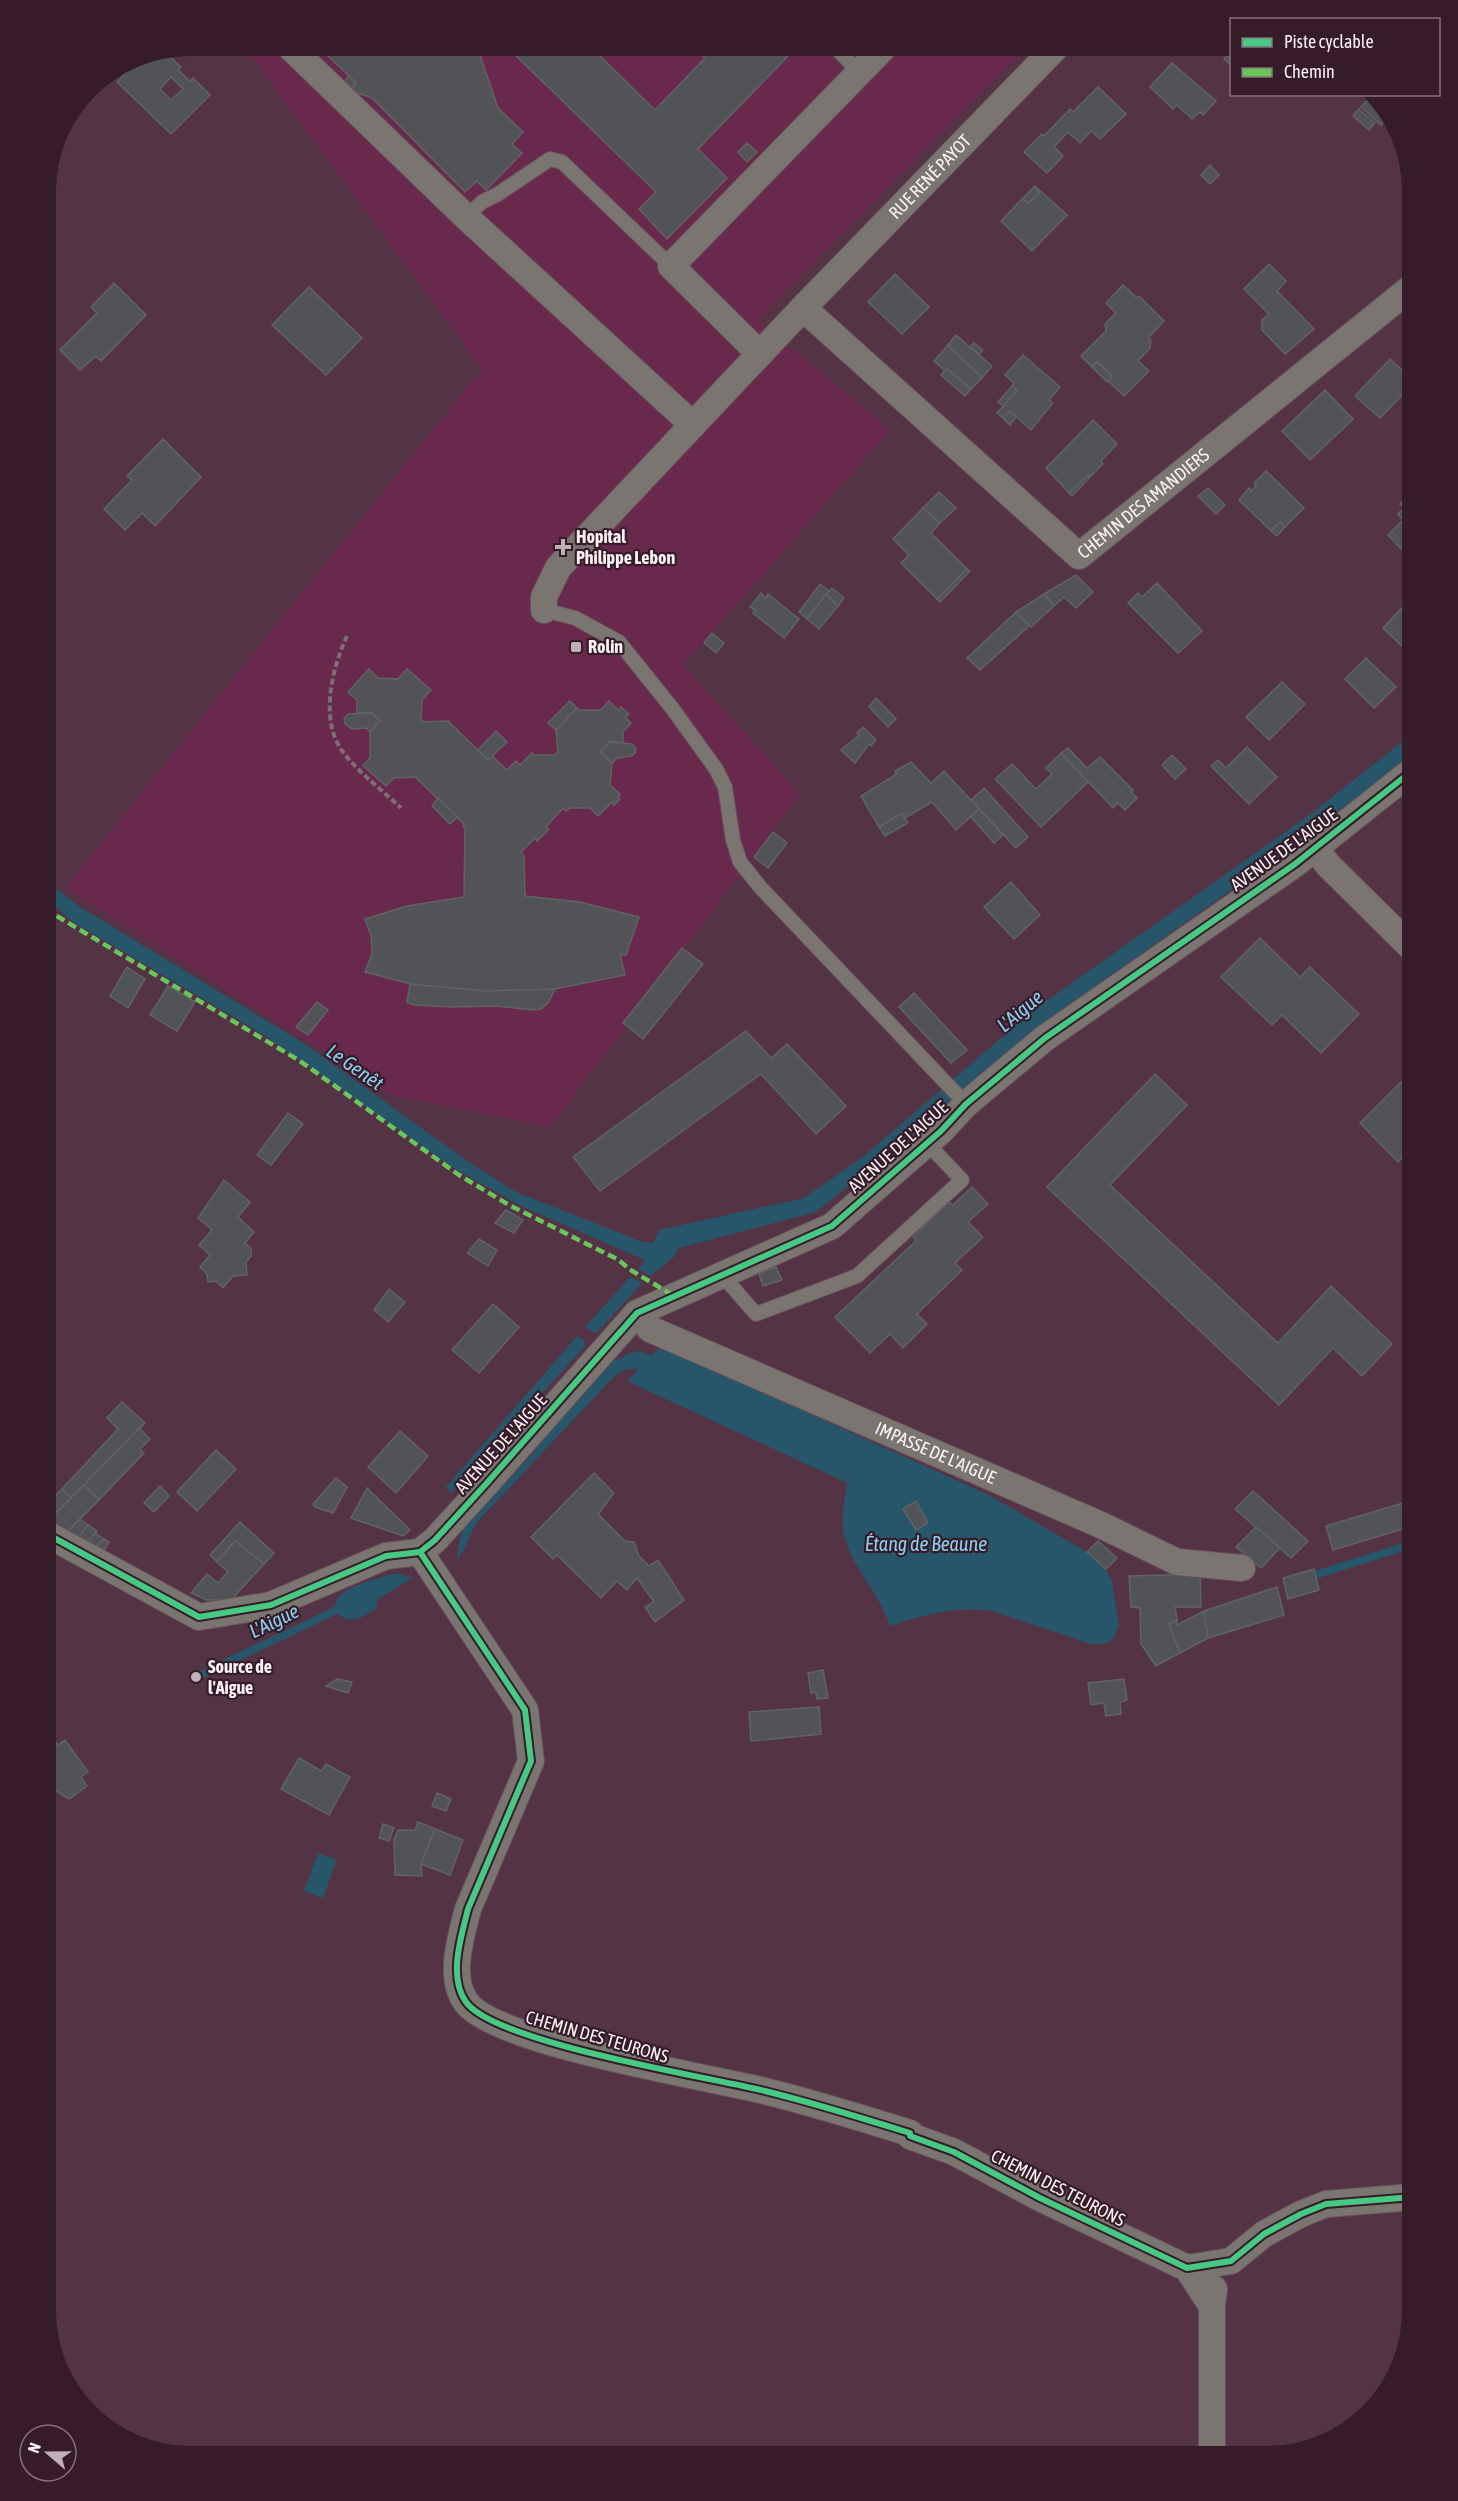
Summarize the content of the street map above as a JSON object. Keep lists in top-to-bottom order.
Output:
{
  "streets": {
    "street": [
      "RUE RENÉ PAYOT",
      "CHEMIN DES AMANDIERS",
      "AVENUE DE L'AIGUE",
      "IMPASSE DE L'AIGUE",
      "CHEMIN DES TEURONS"
    ]
  },
  "crossings": [
    ["RUE RENÉ PAYOT", "CHEMIN DES AMANDIERS"],
    ["AVENUE DE L'AIGUE", "IMPASSE DE L'AIGUE"],
    ["AVENUE DE L'AIGUE", "CHEMIN DES TEURONS"]
  ],
  "water": ["L'Aigue", "Le Genêt", "Étang de Beaune"],
  "places": {
    "health": ["Hopital Philippe Lebon"],
    "transit": ["Rolin"],
    "other": ["Source de l'Aigue"]
  },
  "legend": ["Piste cyclable", "Chemin"],
  "north": "left"
}
